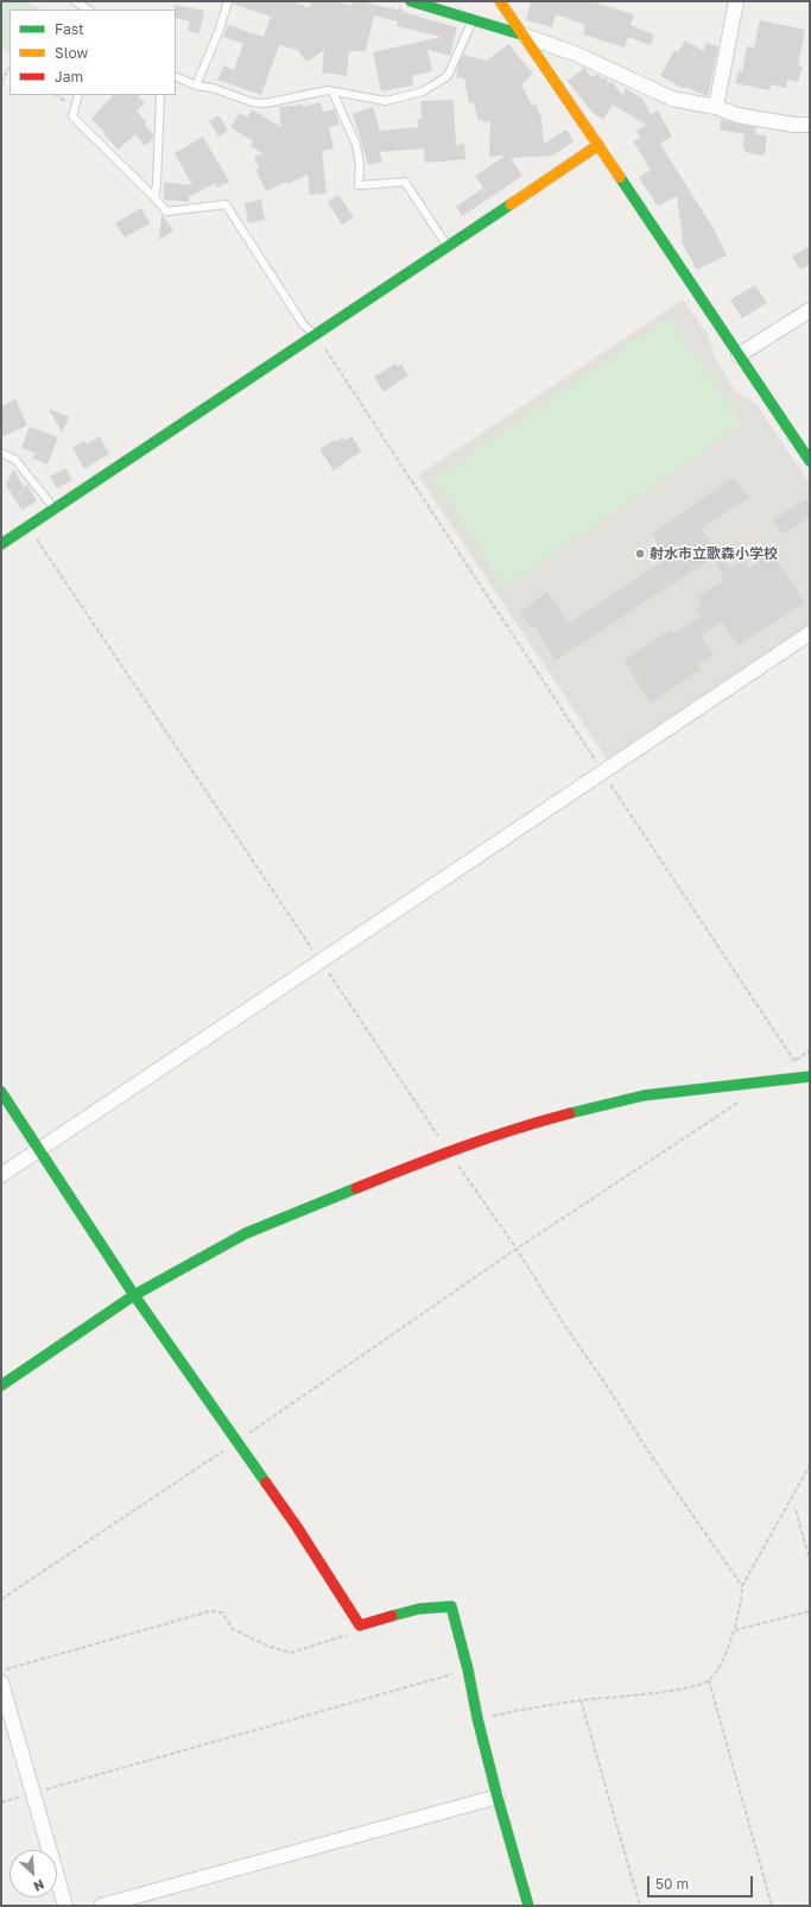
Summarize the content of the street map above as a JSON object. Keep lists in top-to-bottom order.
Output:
{
  "places": ["射水市立歌森小学校"],
  "legend": ["Fast", "Slow", "Jam"],
  "scale_bar": "50 m",
  "north": "bottom right"
}
